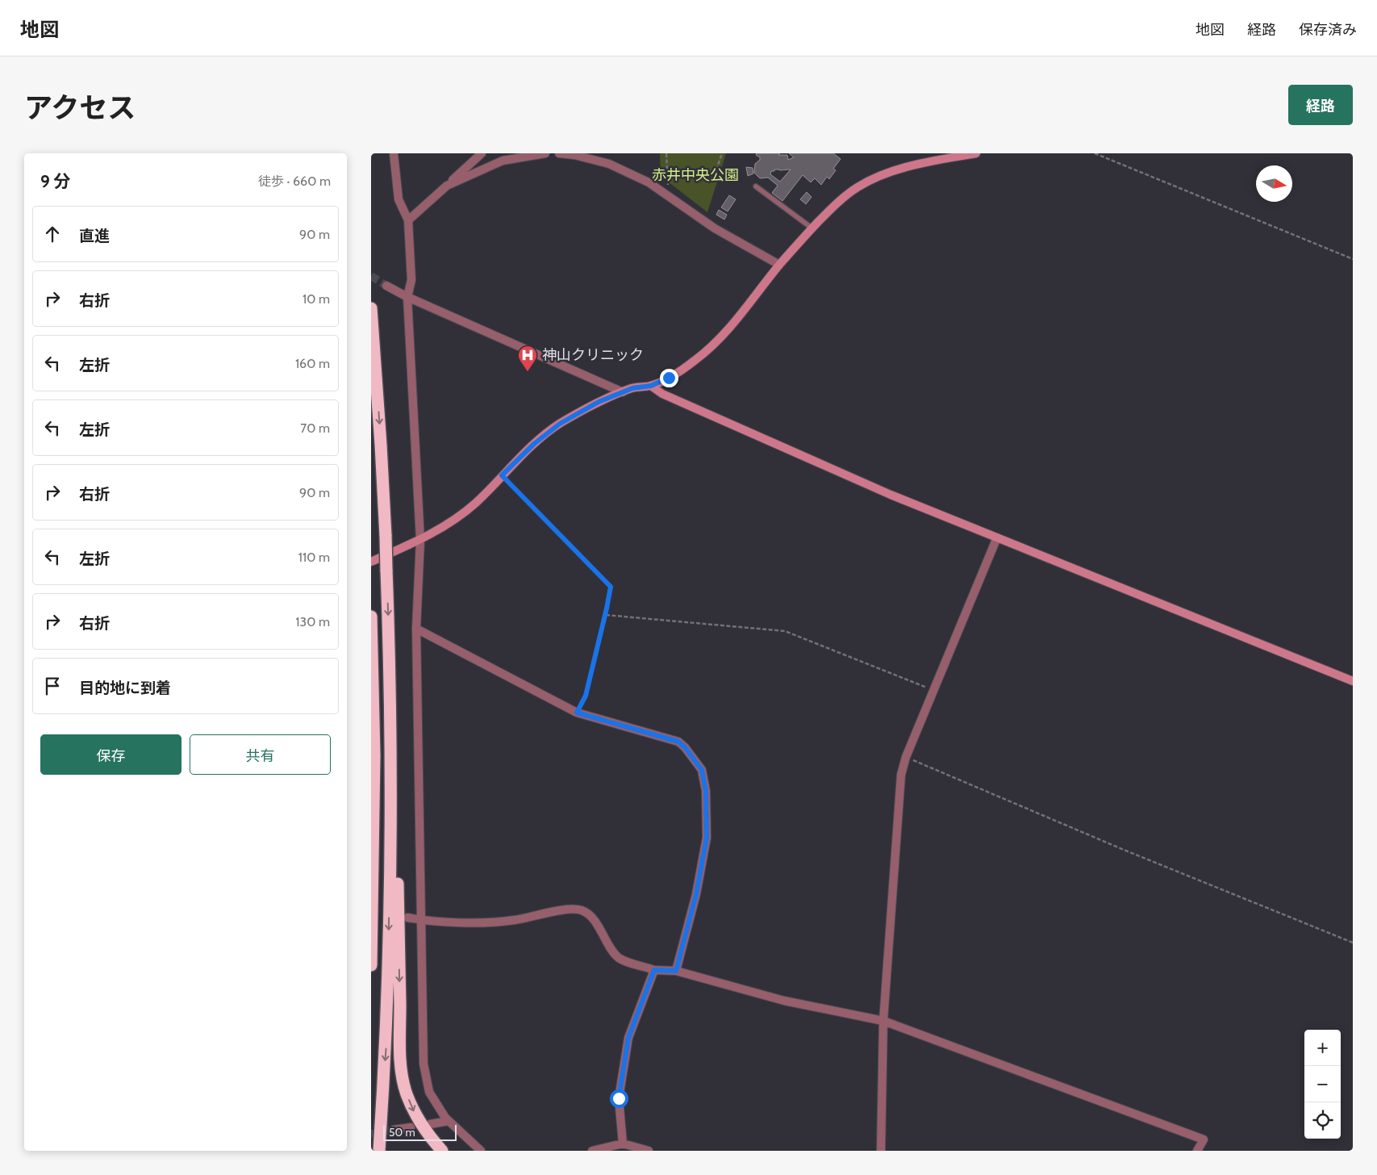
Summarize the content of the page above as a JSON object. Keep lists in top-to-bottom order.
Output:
{
  "parks": ["赤井中央公園"],
  "places": {
    "hospital": ["神山クリニック"]
  },
  "scale_bar": "50 m",
  "north": "right",
  "page": {
    "header": "地図",
    "nav": ["地図", "経路", "保存済み"],
    "title": "アクセス",
    "buttons": [
      "経路",
      ["保存", "共有"]
    ],
    "heading": ["9 分", "徒歩 · 660 m"],
    "list": [
      ["直進", "90 m"],
      ["右折", "10 m"],
      ["左折", "160 m"],
      ["左折", "70 m"],
      ["右折", "90 m"],
      ["左折", "110 m"],
      ["右折", "130 m"],
      "目的地に到着"
    ],
    "map_buttons": ["+", "−"],
    "scale": "50 m"
  }
}
